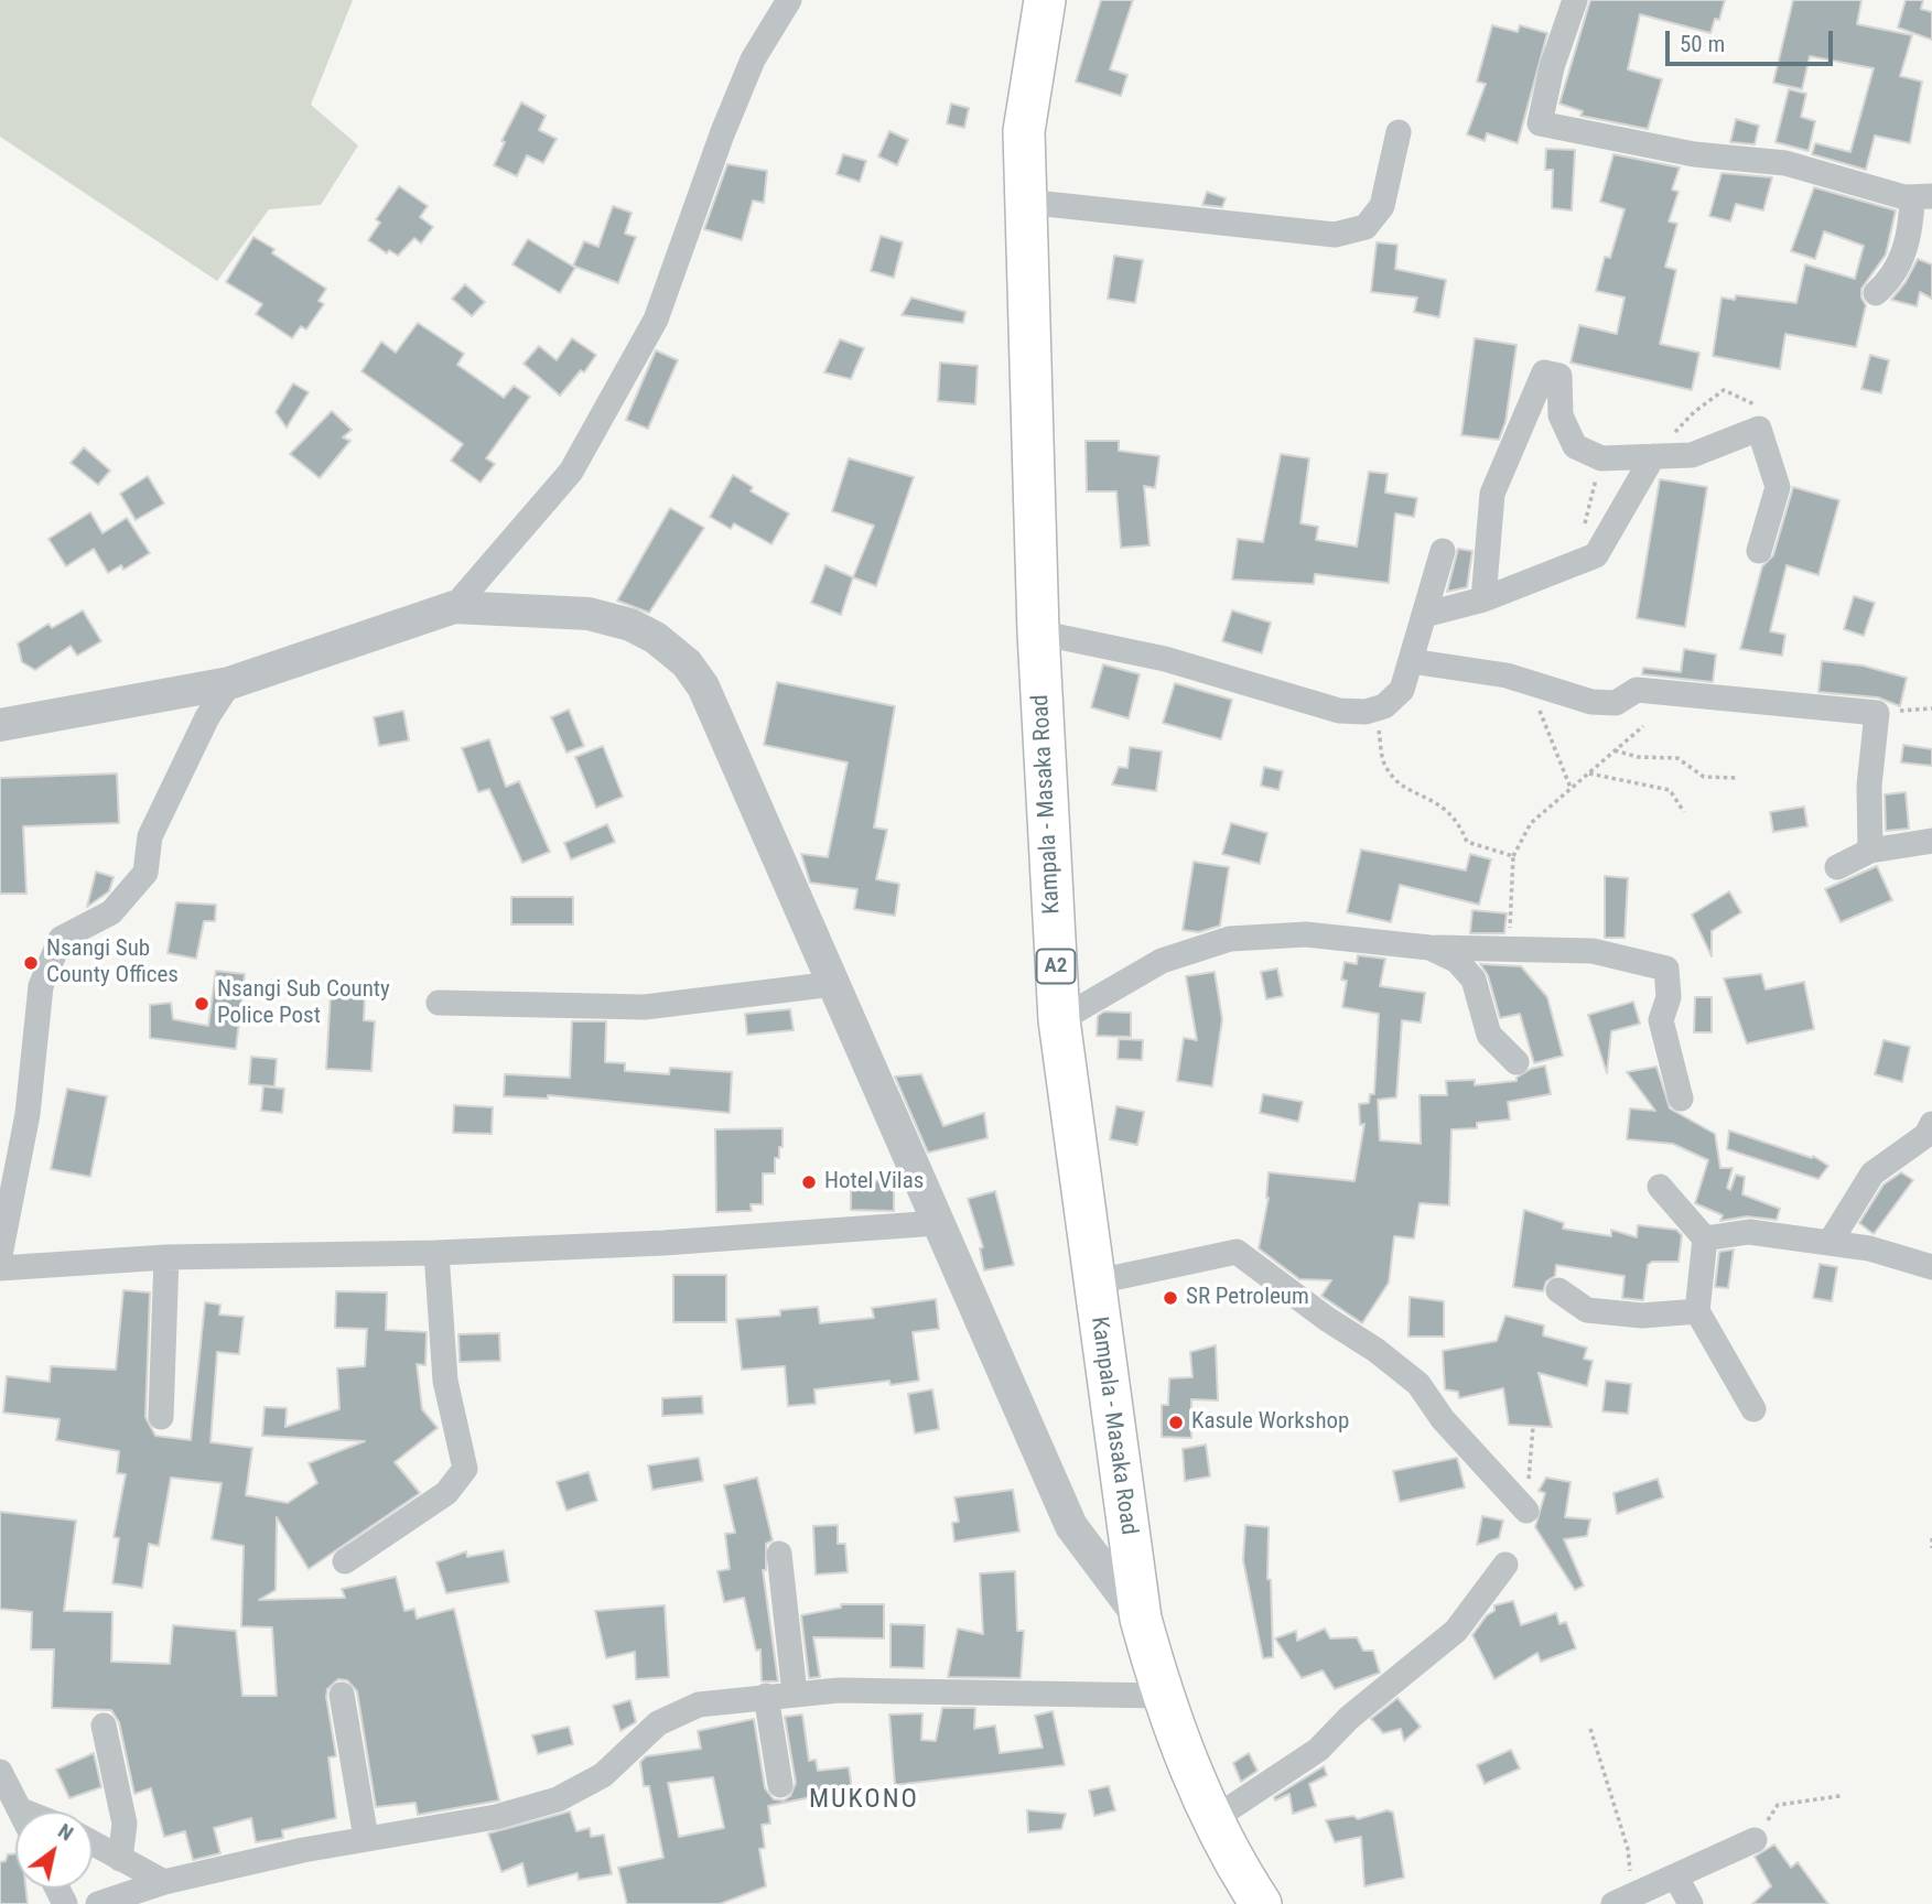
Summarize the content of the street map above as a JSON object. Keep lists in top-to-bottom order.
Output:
{
  "streets": {
    "main road": ["Kampala - Masaka Road", "A2"]
  },
  "districts": ["MUKONO"],
  "places": [
    "Nsangi Sub County Offices",
    "Nsangi Sub County Police Post",
    "Hotel Vilas",
    "SR Petroleum",
    "Kasule Workshop"
  ],
  "scale_bar": "50 m",
  "north": "top right"
}
